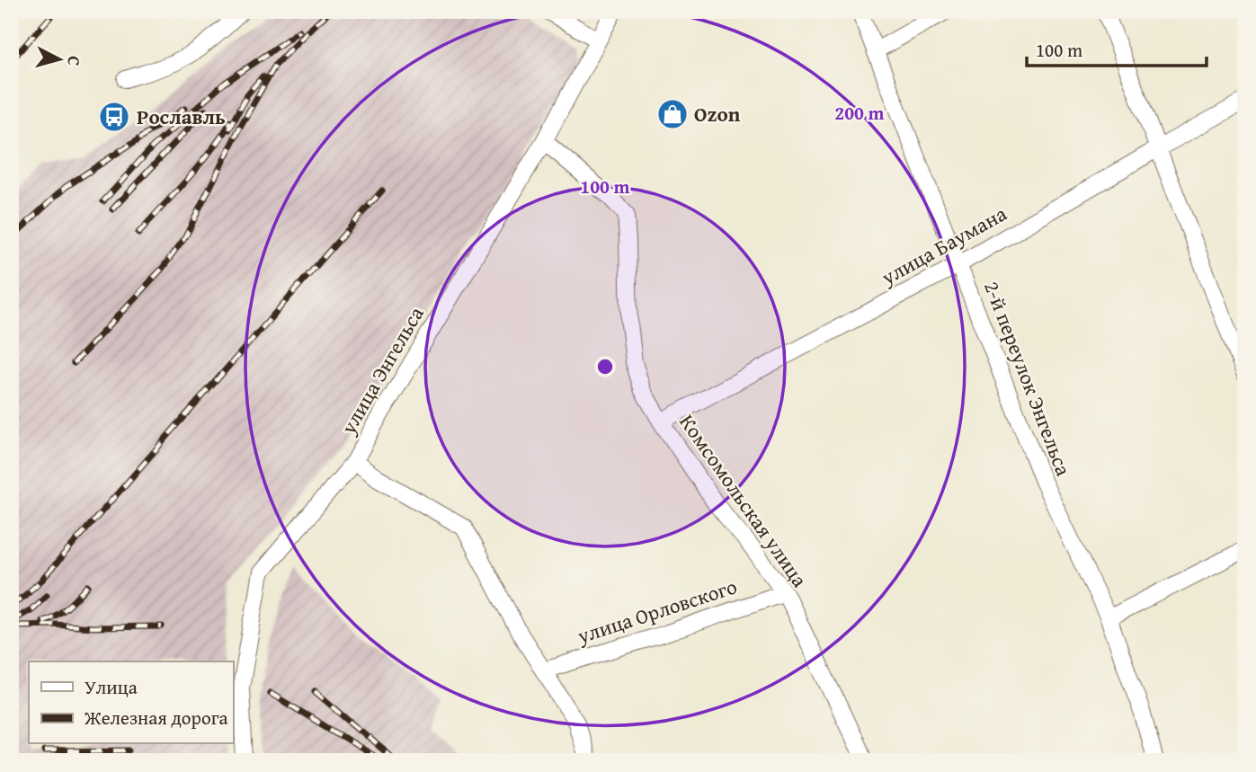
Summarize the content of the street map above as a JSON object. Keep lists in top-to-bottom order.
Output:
{
  "streets": {
    "street": [
      "улица Баумана",
      "улица Энгельса",
      "2-й переулок Энгельса",
      "Комсомольская улица",
      "улица Орловского"
    ]
  },
  "crossings": [
    ["улица Баумана", "2-й переулок Энгельса"],
    ["улица Баумана", "Комсомольская улица"],
    ["улица Энгельса", "Комсомольская улица"],
    ["Комсомольская улица", "улица Орловского"]
  ],
  "places": {
    "shop": ["Ozon"],
    "bus stop": ["Рославль"]
  },
  "legend": ["Улица", "Железная дорога"],
  "scale_bar": "100 m",
  "north": "right",
  "rings": ["200 m", "100 m"]
}
